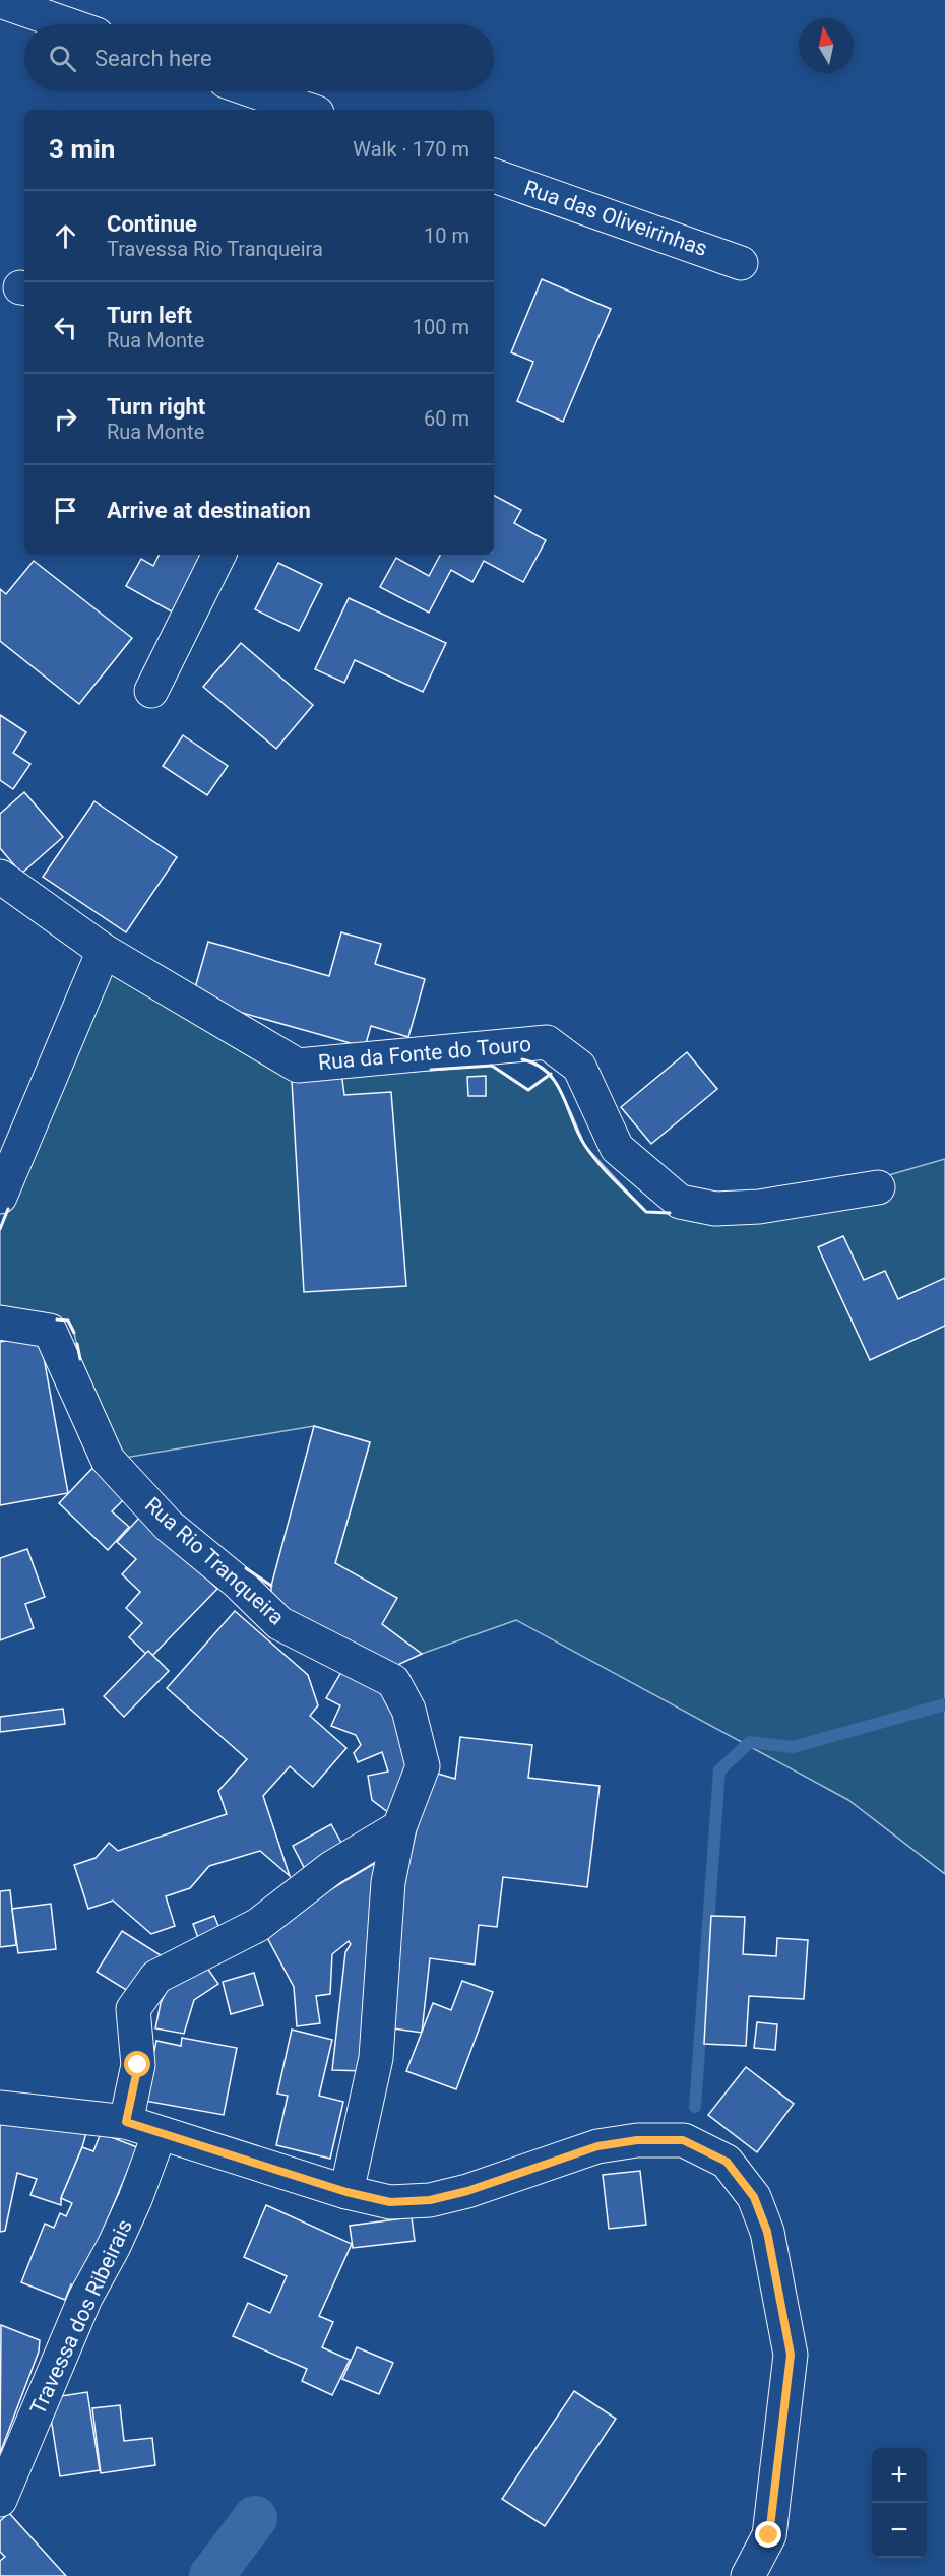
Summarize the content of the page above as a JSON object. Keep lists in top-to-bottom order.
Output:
{
  "streets": {
    "street": [
      "Rua das Oliveirinhas",
      "Rua da Fonte do Touro",
      "Rua Rio Tranqueira",
      "Travessa dos Ribeirais"
    ]
  },
  "north": "top",
  "page": {
    "search": "Search here",
    "heading": ["3 min", "Walk · 170 m"],
    "list": [
      ["Continue", "Travessa Rio Tranqueira", "10 m"],
      ["Turn left", "Rua Monte", "100 m"],
      ["Turn right", "Rua Monte", "60 m"],
      "Arrive at destination"
    ],
    "map_buttons": ["+", "−"]
  }
}
